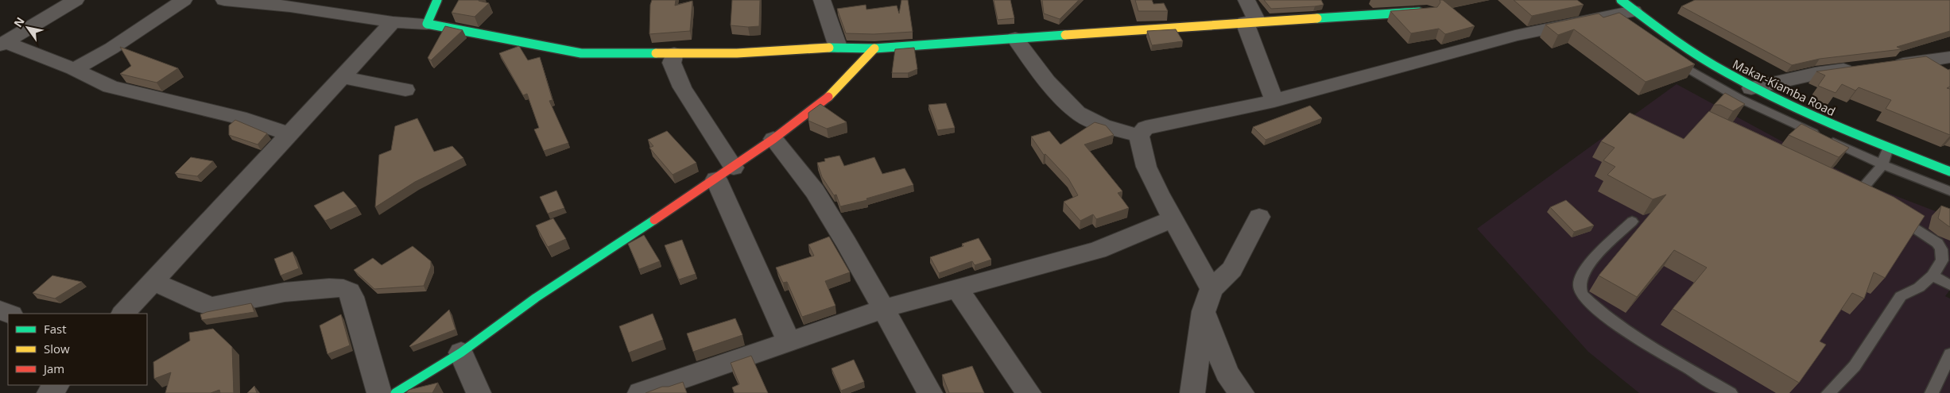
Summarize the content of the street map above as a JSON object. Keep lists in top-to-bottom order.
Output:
{
  "streets": {
    "street": ["Makar-Kiamba Road"]
  },
  "legend": ["Fast", "Slow", "Jam"],
  "north": "top left"
}
